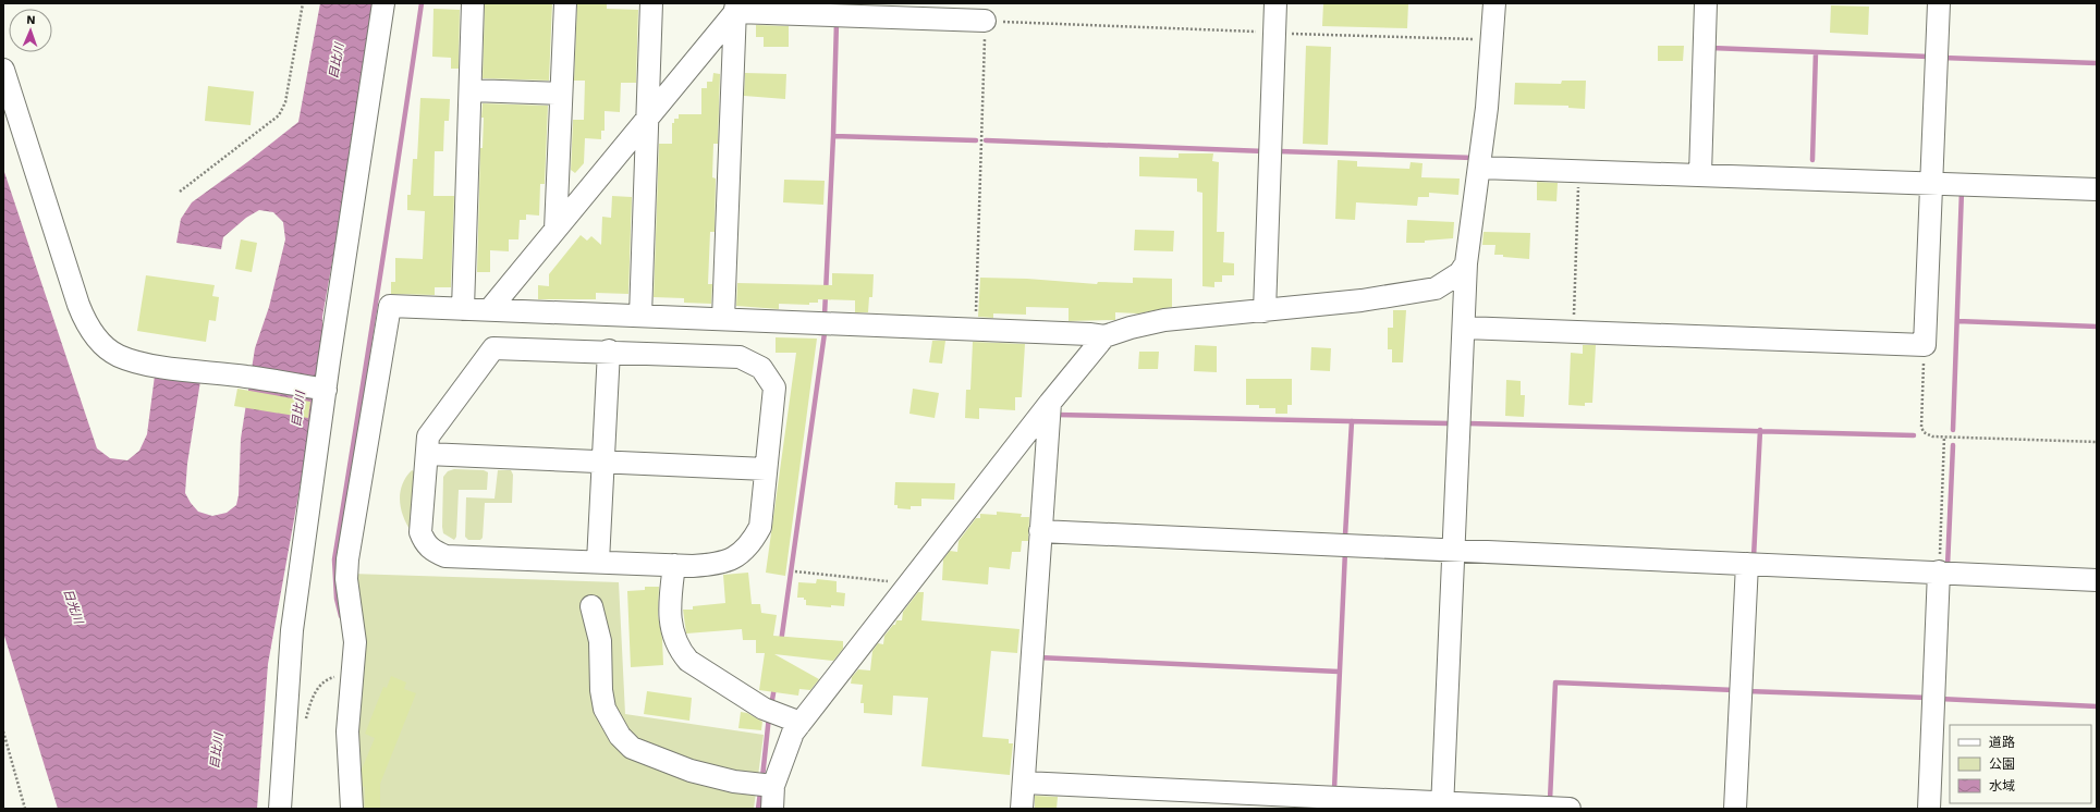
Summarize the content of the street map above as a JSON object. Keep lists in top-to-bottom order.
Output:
{
  "water": ["目比川", "日光川"],
  "legend": ["道路", "公園", "水域"],
  "north": "top"
}
